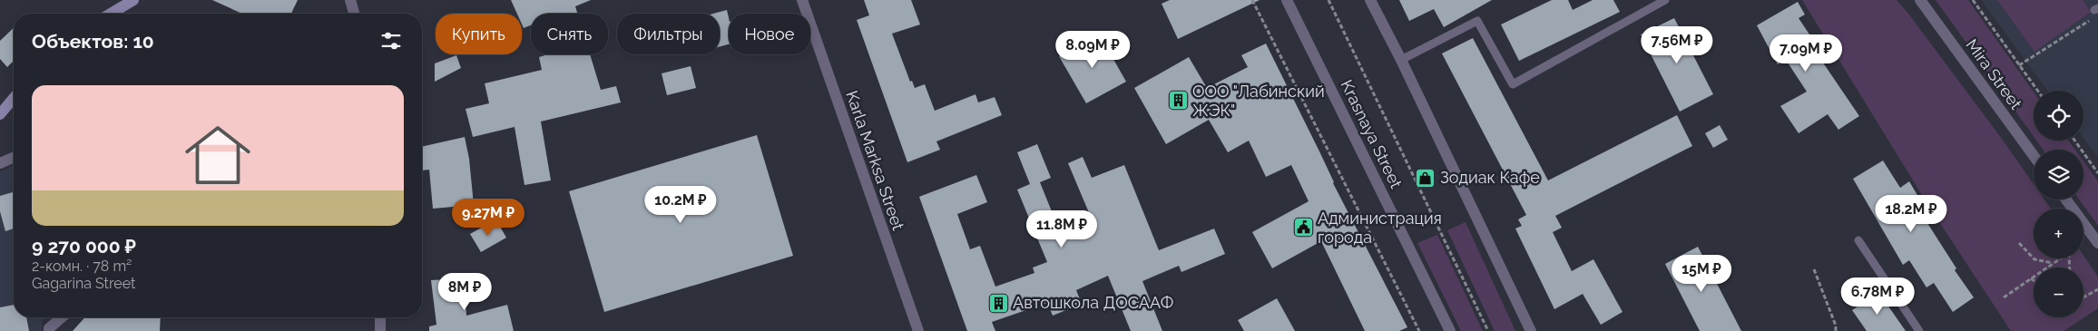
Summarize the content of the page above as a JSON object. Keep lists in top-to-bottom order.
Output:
{
  "streets": {
    "street": ["Mira Street", "Krasnaya Street", "Karla Marksa Street"]
  },
  "places": {
    "building": ["ООО \"Лабинский ЖЭК\"", "Автошкола ДОСААФ"],
    "shop": ["Зодиак Кафе"],
    "public building": ["Администрация города"]
  },
  "page": {
    "chip": [
      "Купить",
      "Снять",
      "Фильтры",
      "Новое"
    ],
    "heading": "Объектов: 10",
    "price": [
      "7.56M ₽",
      "8.09M ₽",
      "7.09M ₽",
      "10.2M ₽",
      "18.2M ₽",
      "9.27M ₽",
      "11.8M ₽",
      "15M ₽",
      "8M ₽",
      "6.78M ₽"
    ],
    "list": [
      {
        "name": "9 270 000 ₽",
        "note": "2-комн. · 78 m² · Gagarina Street"
      }
    ],
    "map_buttons": ["+", "−"]
  }
}
